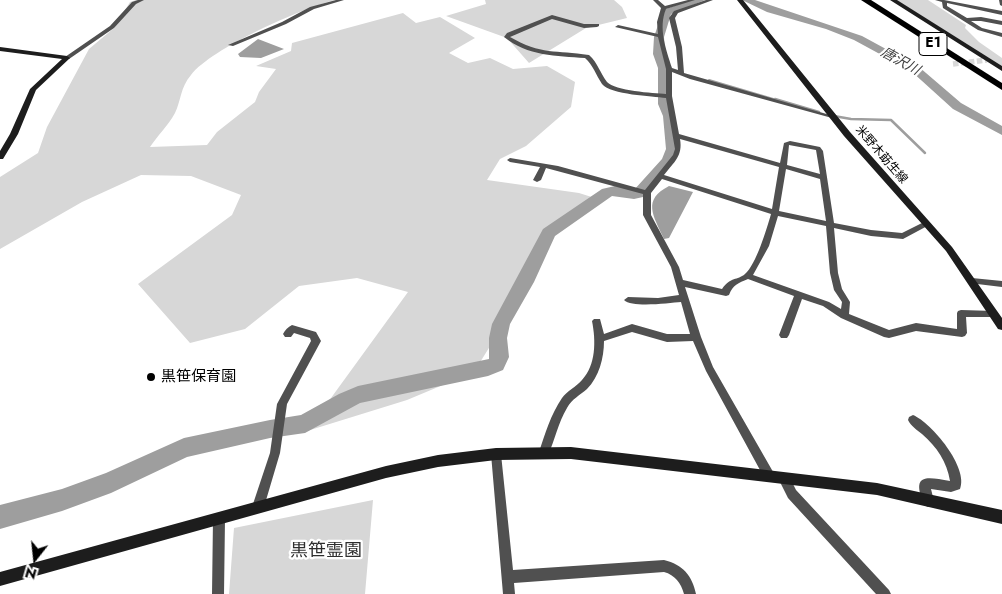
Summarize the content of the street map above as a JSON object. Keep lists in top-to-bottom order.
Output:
{
  "streets": {
    "highway": ["E1"],
    "street": ["米野木莇生線"]
  },
  "water": ["唐沢川"],
  "parks": ["黒笹霊園"],
  "places": ["黒笹保育園"],
  "north": "bottom"
}
